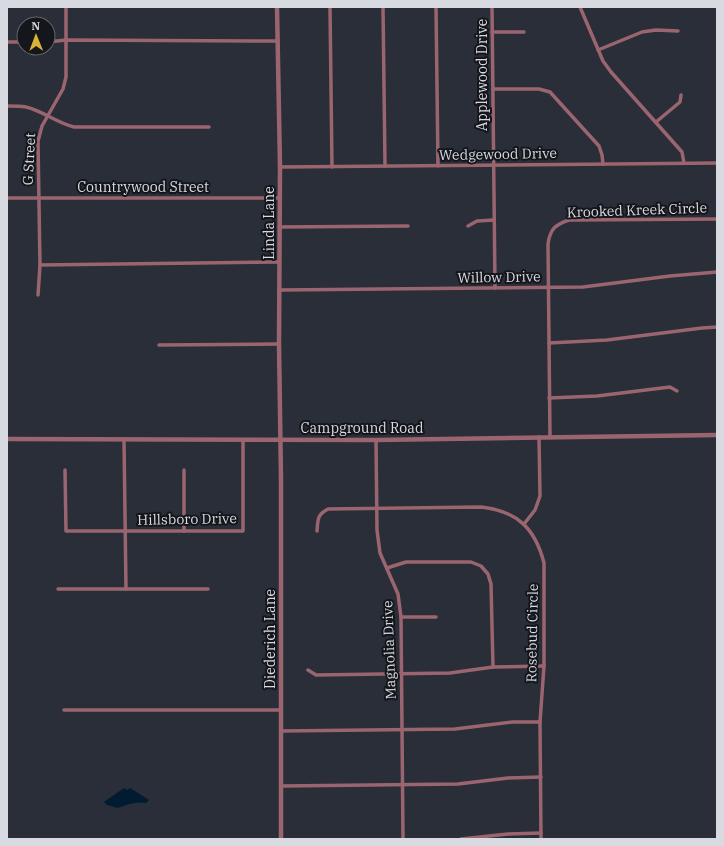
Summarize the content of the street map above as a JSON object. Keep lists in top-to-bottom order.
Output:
{
  "streets": {
    "street": [
      "Applewood Drive",
      "Wedgewood Drive",
      "G Street",
      "Countrywood Street",
      "Krooked Kreek Circle",
      "Linda Lane",
      "Willow Drive",
      "Campground Road",
      "Hillsboro Drive",
      "Rosebud Circle",
      "Diederich Lane",
      "Magnolia Drive"
    ]
  },
  "crossings": [
    ["Applewood Drive", "Wedgewood Drive"],
    ["Applewood Drive", "Willow Drive"],
    ["Wedgewood Drive", "Linda Lane"],
    ["G Street", "Countrywood Street"],
    ["Countrywood Street", "Linda Lane"],
    ["Krooked Kreek Circle", "Willow Drive"],
    ["Krooked Kreek Circle", "Campground Road"],
    ["Linda Lane", "Willow Drive"],
    ["Linda Lane", "Campground Road"],
    ["Linda Lane", "Diederich Lane"],
    ["Campground Road", "Hillsboro Drive"],
    ["Campground Road", "Diederich Lane"],
    ["Campground Road", "Magnolia Drive"]
  ],
  "north": "top"
}
